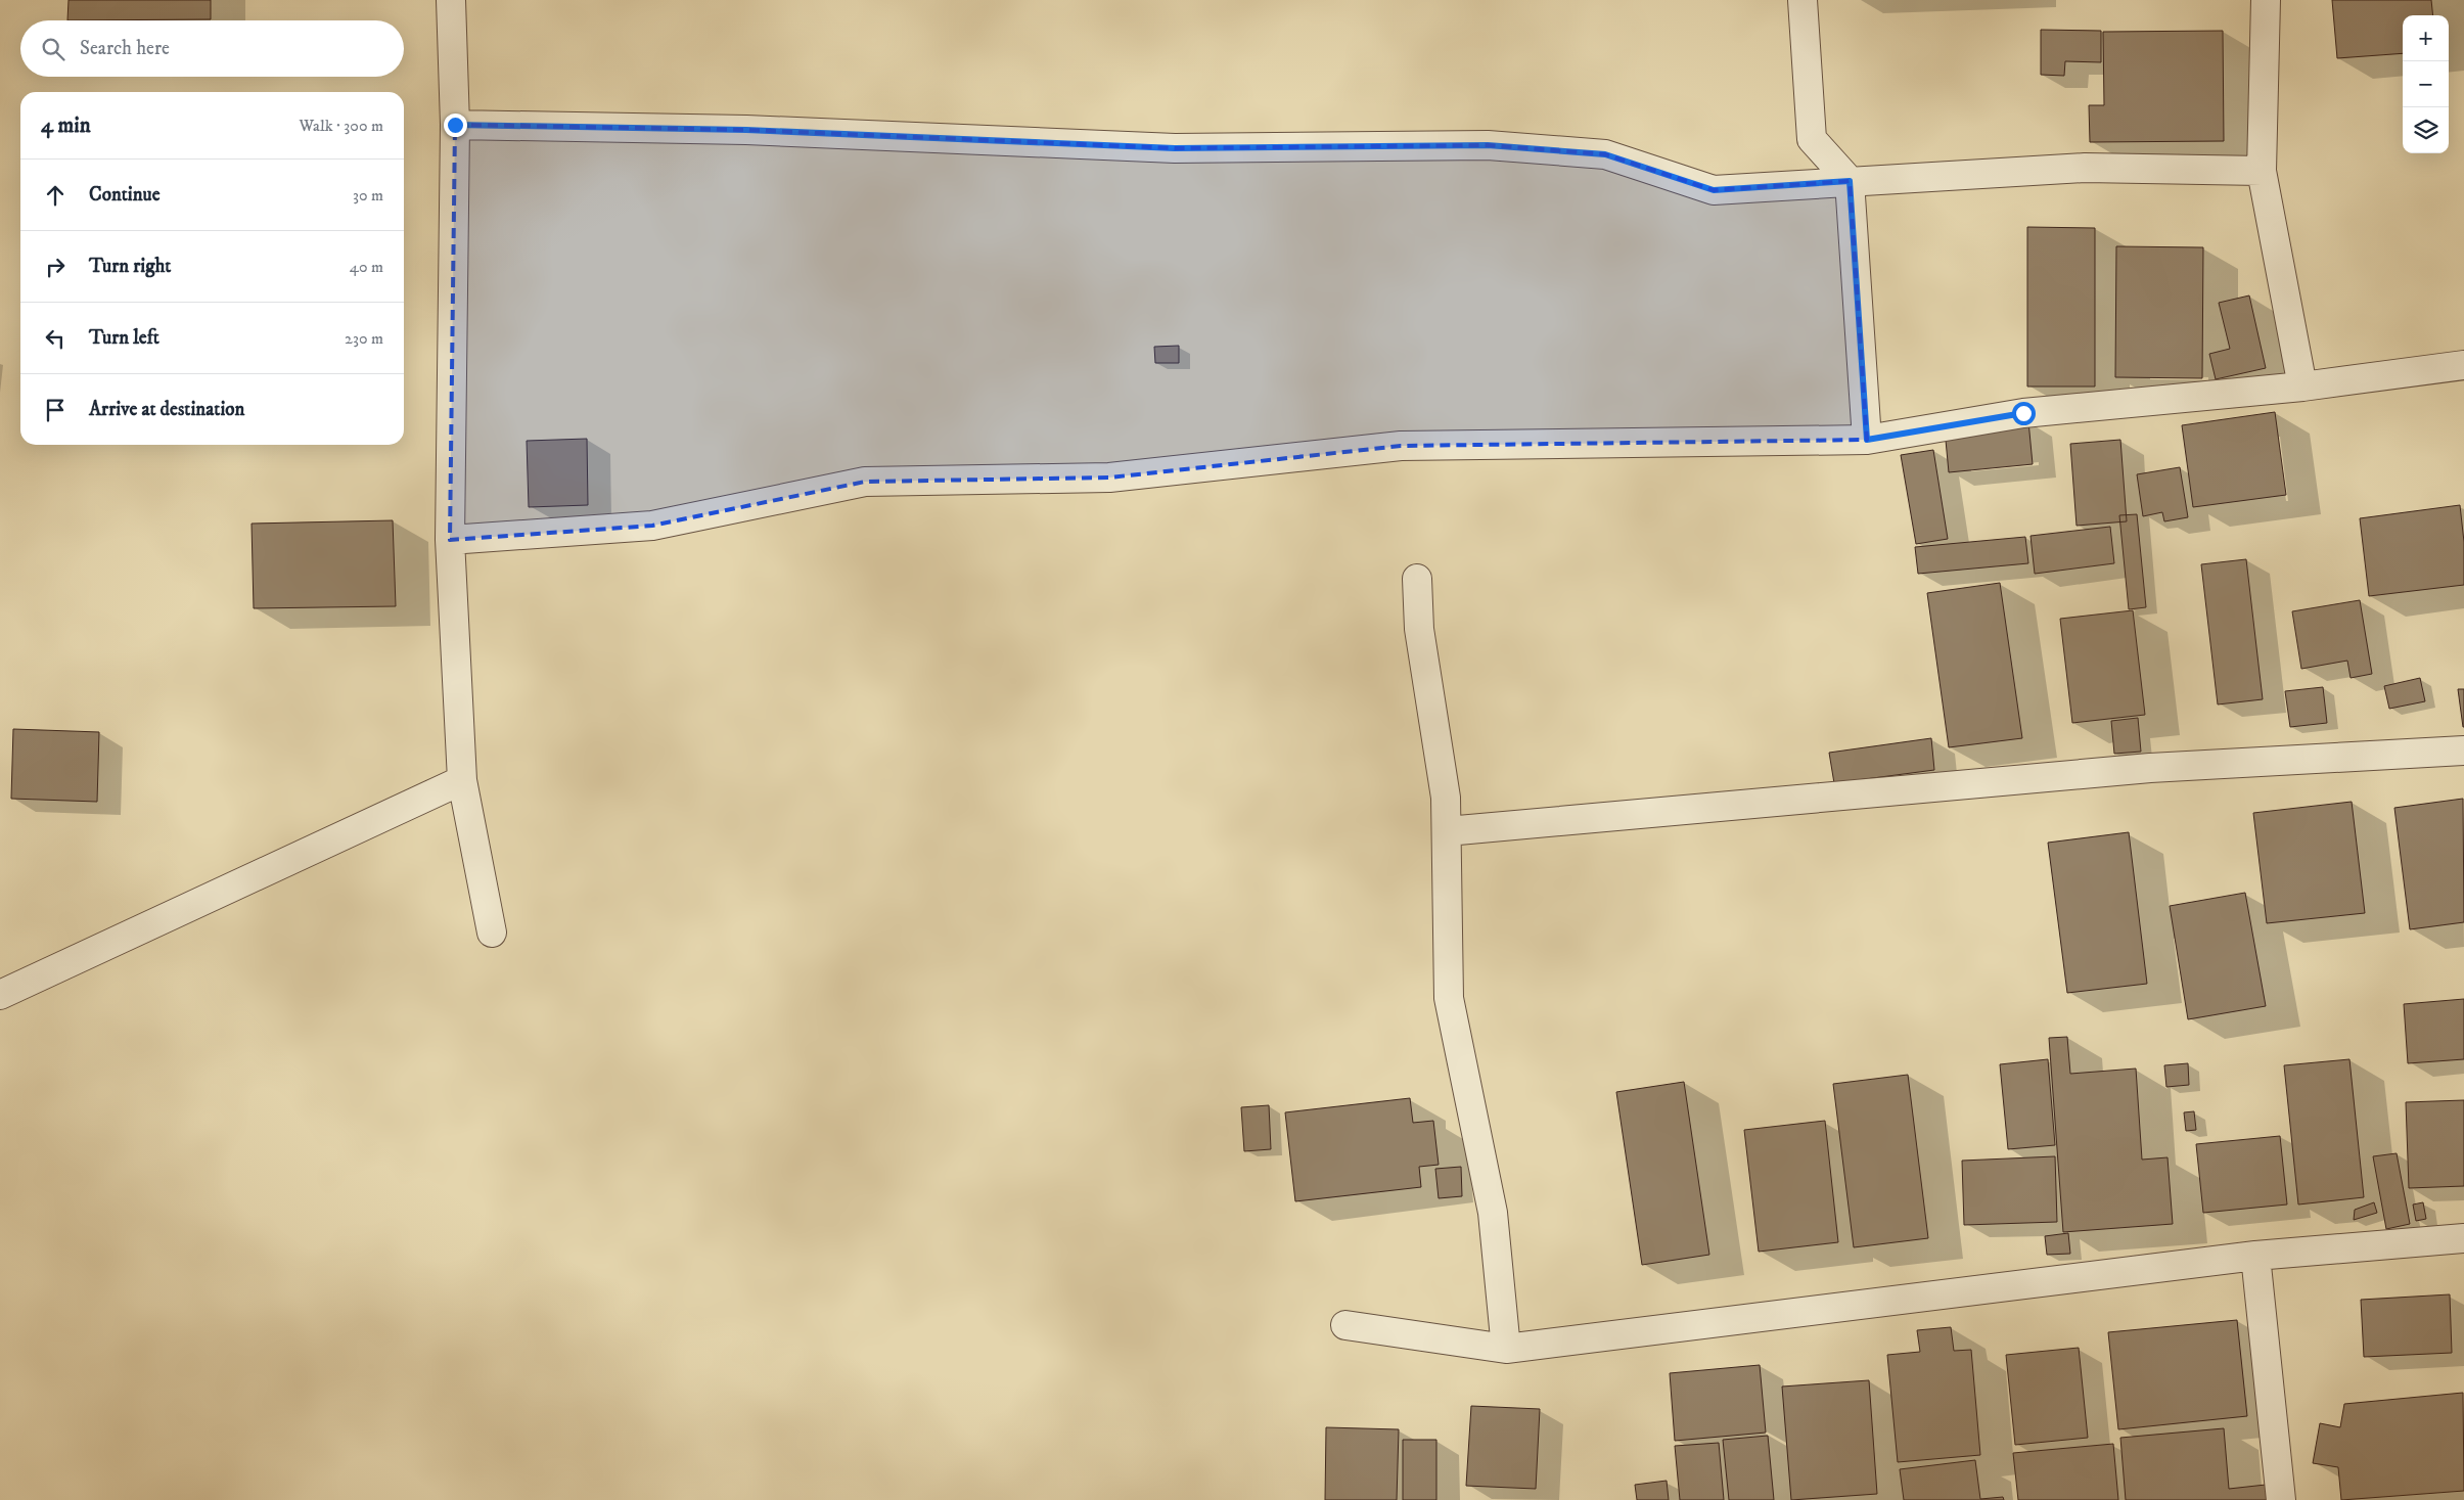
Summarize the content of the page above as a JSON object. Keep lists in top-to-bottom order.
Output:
{
  "page": {
    "map_buttons": ["+", "−"],
    "search": "Search here",
    "heading": ["4 min", "Walk · 300 m"],
    "list": [
      ["Continue", "30 m"],
      ["Turn right", "40 m"],
      ["Turn left", "230 m"],
      "Arrive at destination"
    ]
  }
}
